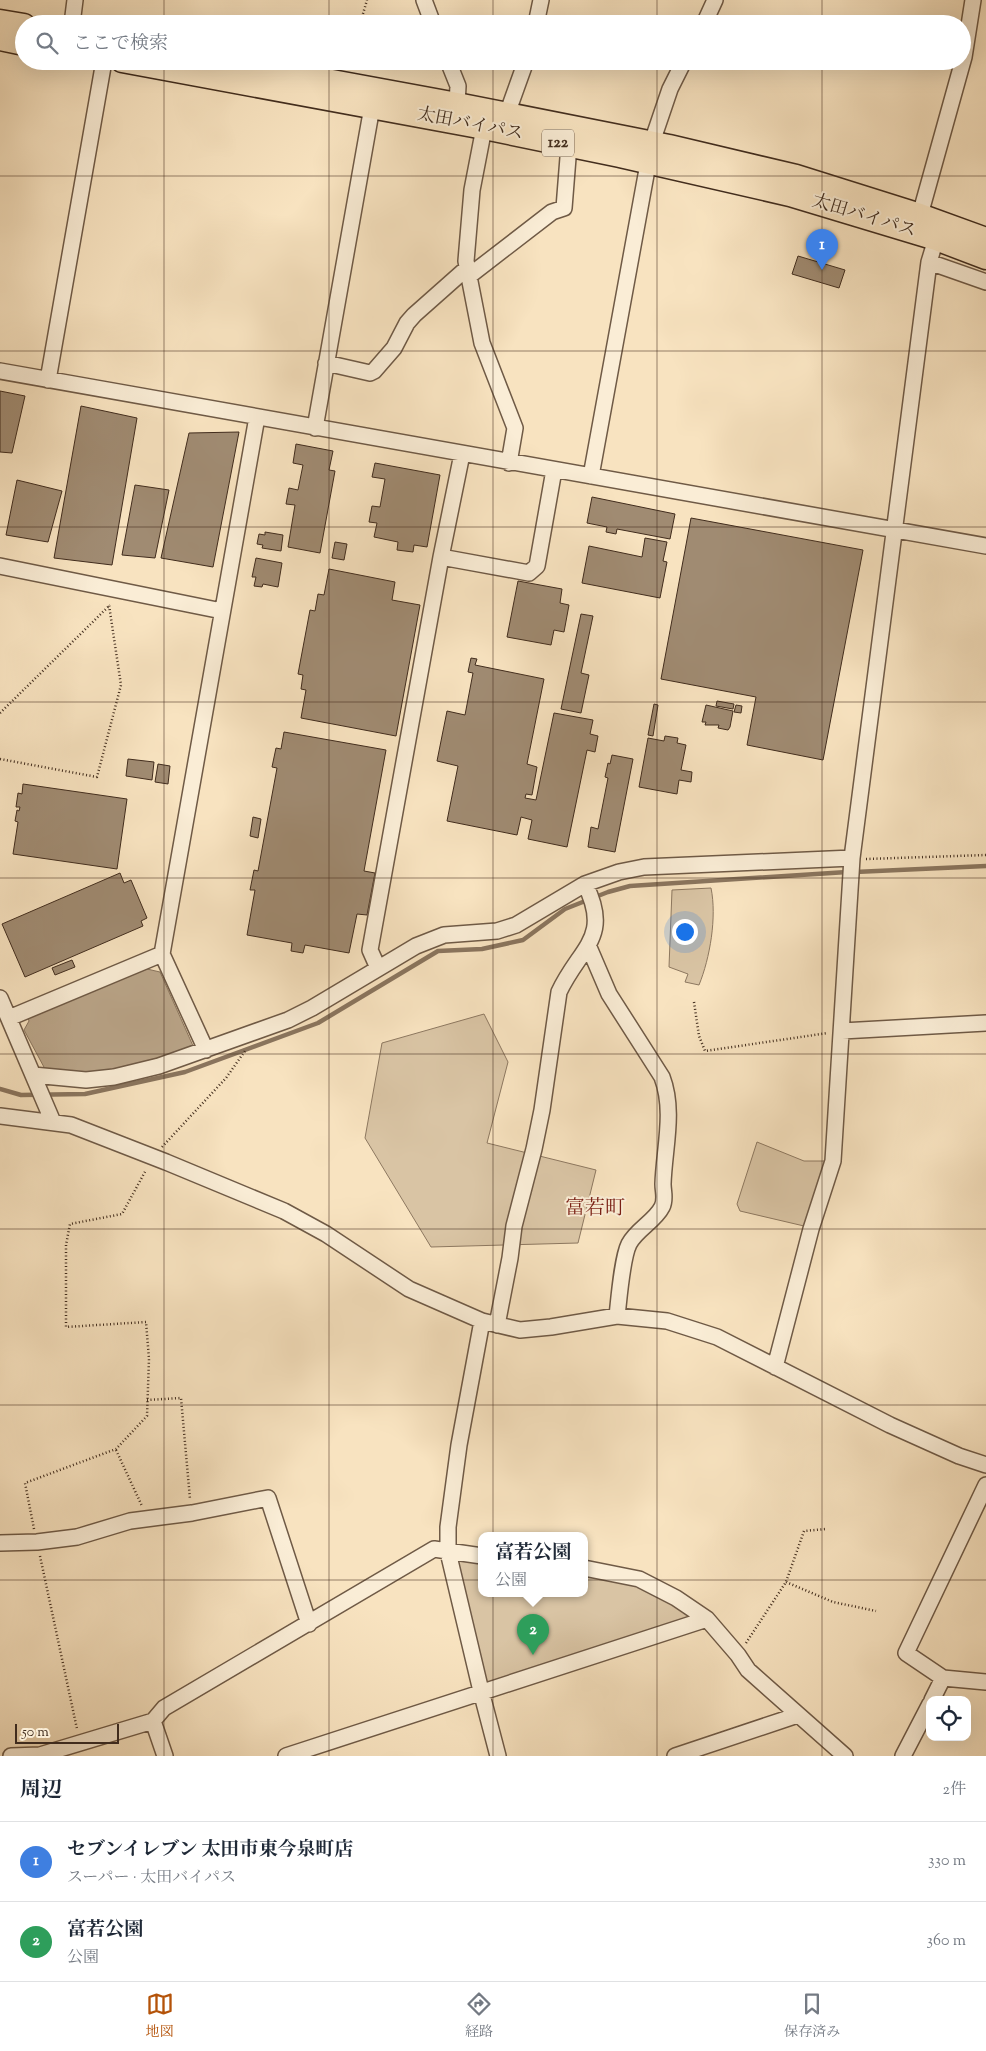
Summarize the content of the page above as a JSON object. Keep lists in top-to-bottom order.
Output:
{
  "streets": {
    "highway": ["太田バイパス", "122"]
  },
  "districts": ["富若町"],
  "scale_bar": "50 m",
  "page": {
    "search": "ここで検索",
    "pins": ["1", "2"],
    "popup": ["富若公園", "公園"],
    "scale": "50 m",
    "heading": ["周辺", "2件"],
    "list": [
      {
        "mark": "1",
        "name": "セブンイレブン 太田市東今泉町店",
        "note": "スーパー · 太田バイパス",
        "value": "330 m"
      },
      {
        "mark": "2",
        "name": "富若公園",
        "note": "公園",
        "value": "360 m"
      }
    ],
    "nav": ["地図", "経路", "保存済み"]
  }
}
